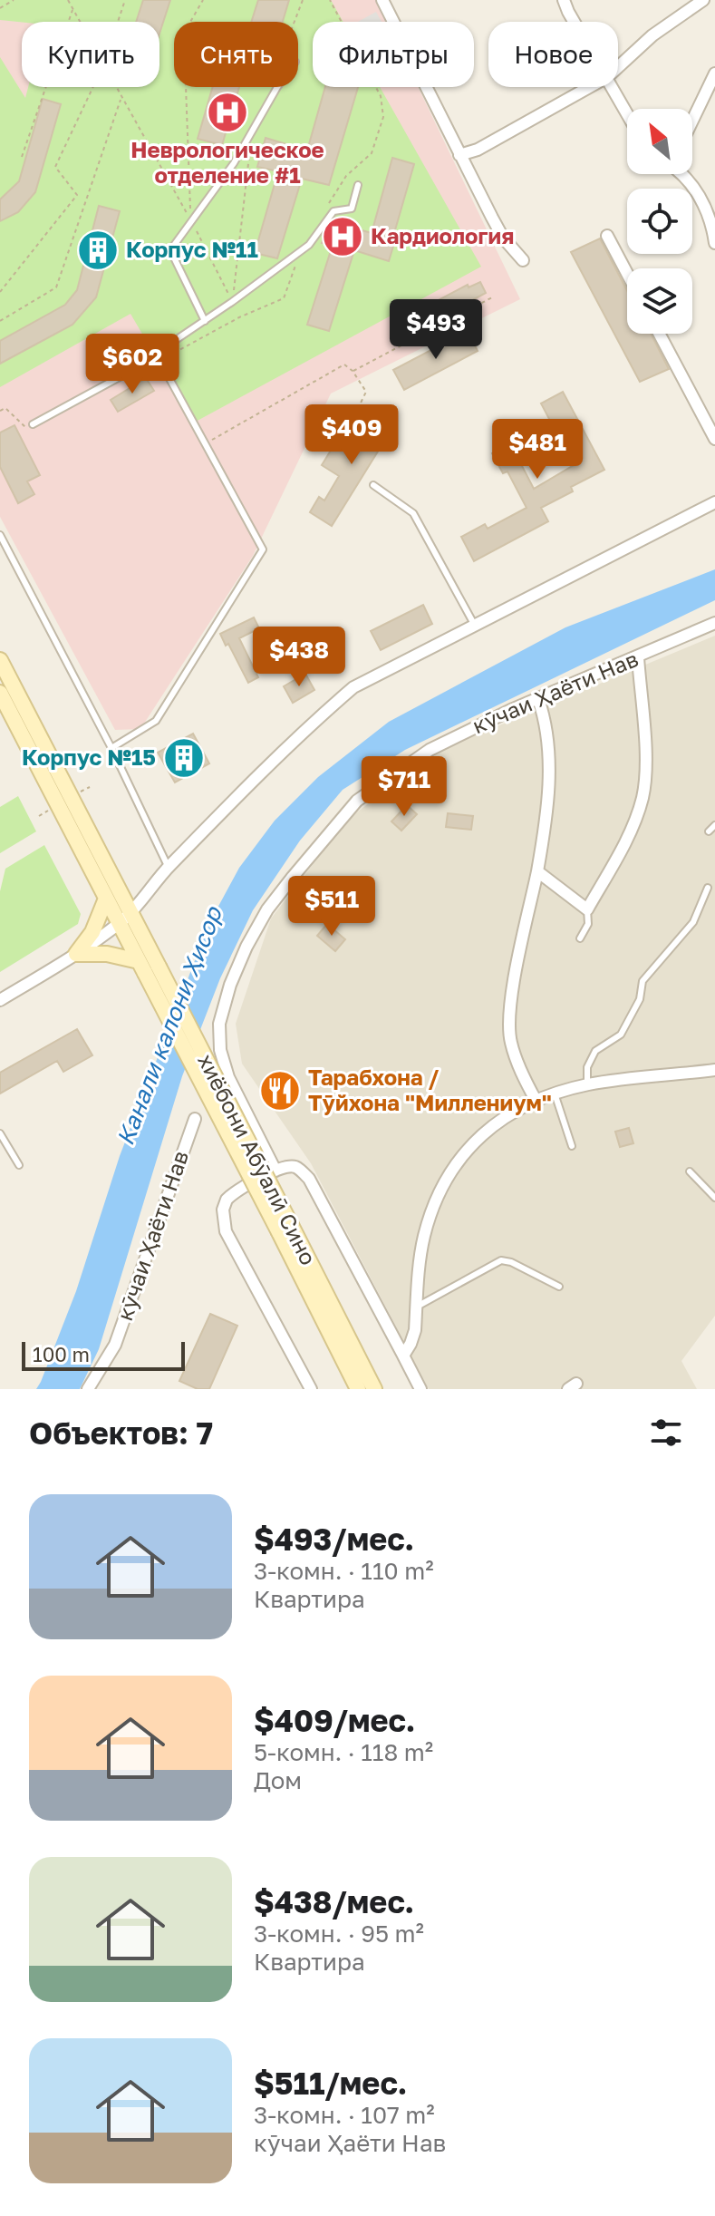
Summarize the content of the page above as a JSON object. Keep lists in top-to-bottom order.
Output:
{
  "streets": {
    "main road": ["хиёбони Абӯалӣ Сино"],
    "street": ["кӯчаи Ҳаёти Нав"]
  },
  "water": ["Канали калони Ҳисор"],
  "places": {
    "hospital": ["Неврологическое отделение #1", "Кардиология"],
    "building": ["Корпус №11", "Корпус №15"],
    "restaurant": ["Тарабхона / Тӯйхона \"Миллениум\""]
  },
  "scale_bar": "100 m",
  "north": "top left",
  "page": {
    "chip": [
      "Купить",
      "Снять",
      "Фильтры",
      "Новое"
    ],
    "price": [
      "$493",
      "$602",
      "$409",
      "$481",
      "$438",
      "$711",
      "$511"
    ],
    "scale": "100 m",
    "heading": "Объектов: 7",
    "list": [
      {
        "name": "$493/мес.",
        "note": "3-комн. · 110 m² · Квартира"
      },
      {
        "name": "$409/мес.",
        "note": "5-комн. · 118 m² · Дом"
      },
      {
        "name": "$438/мес.",
        "note": "3-комн. · 95 m² · Квартира"
      },
      {
        "name": "$511/мес.",
        "note": "3-комн. · 107 m² · кӯчаи Ҳаёти Нав"
      }
    ]
  }
}
